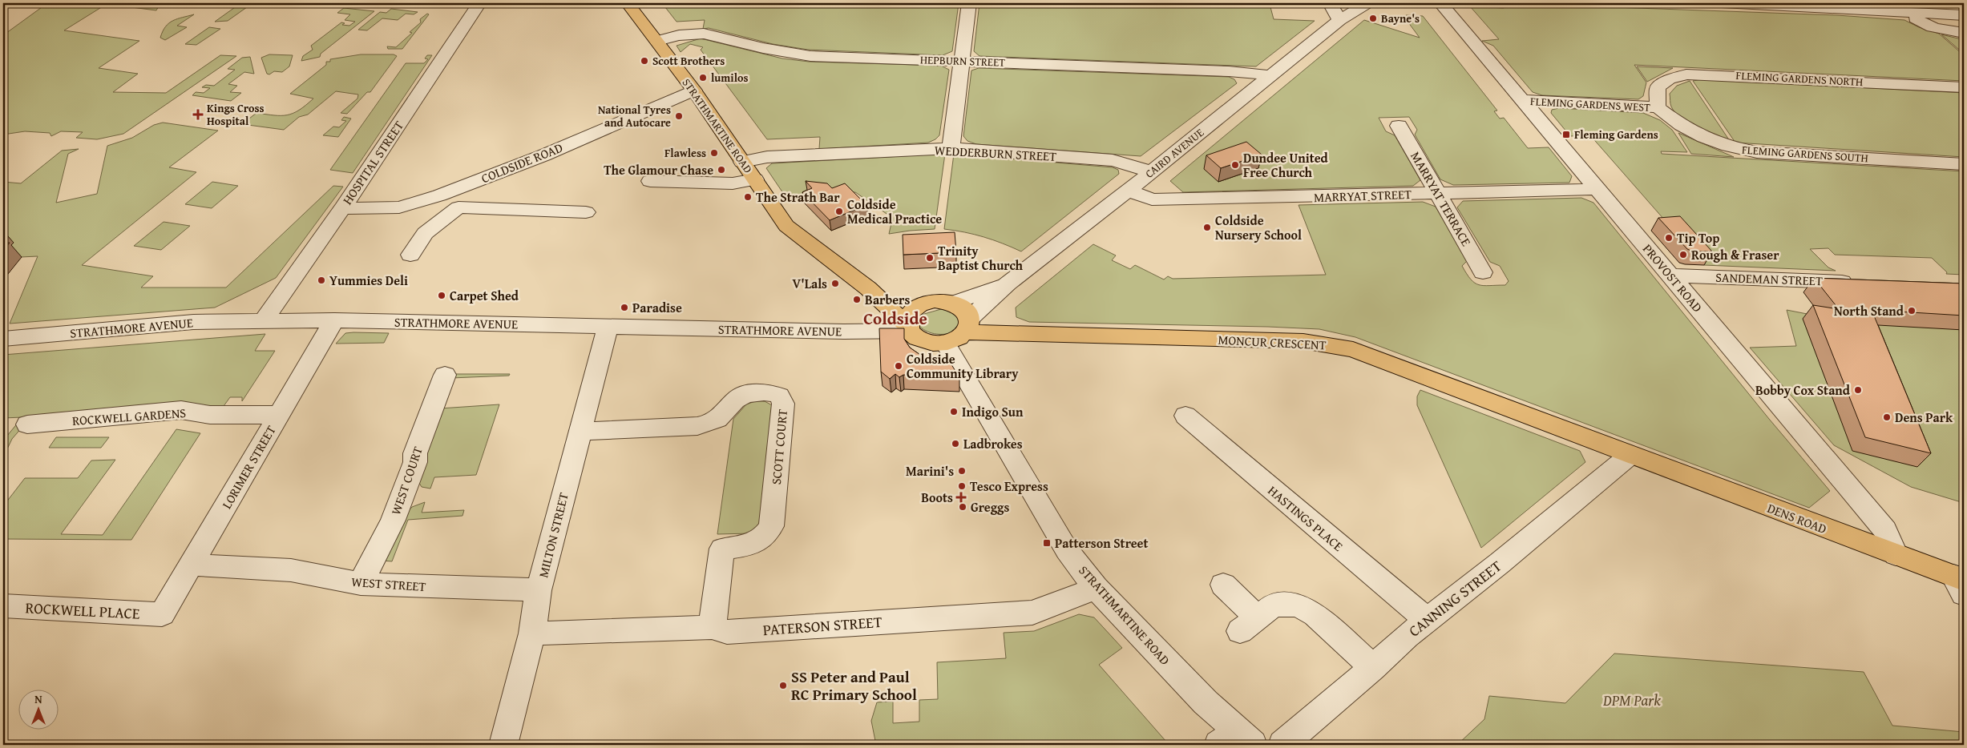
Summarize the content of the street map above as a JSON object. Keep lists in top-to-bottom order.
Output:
{
  "streets": {
    "main road": ["STRATHMARTINE ROAD", "MONCUR CRESCENT", "DENS ROAD"],
    "street": [
      "HEPBURN STREET",
      "FLEMING GARDENS NORTH",
      "FLEMING GARDENS WEST",
      "WEDDERBURN STREET",
      "CAIRD AVENUE",
      "FLEMING GARDENS SOUTH",
      "HOSPITAL STREET",
      "COLDSIDE ROAD",
      "MARRYAT STREET",
      "MARRYAT TERRACE",
      "PROVOST ROAD",
      "SANDEMAN STREET",
      "STRATHMORE AVENUE",
      "ROCKWELL GARDENS",
      "SCOTT COURT",
      "LORIMER STREET",
      "WEST COURT",
      "HASTINGS PLACE",
      "MILTON STREET",
      "WEST STREET",
      "CANNING STREET",
      "ROCKWELL PLACE",
      "PATERSON STREET"
    ]
  },
  "crossings": [
    ["HEPBURN STREET", "STRATHMARTINE ROAD"],
    ["HEPBURN STREET", "CAIRD AVENUE"],
    ["FLEMING GARDENS NORTH", "FLEMING GARDENS WEST"],
    ["FLEMING GARDENS NORTH", "FLEMING GARDENS SOUTH"],
    ["FLEMING GARDENS WEST", "FLEMING GARDENS SOUTH"],
    ["FLEMING GARDENS WEST", "PROVOST ROAD"],
    ["STRATHMARTINE ROAD", "WEDDERBURN STREET"],
    ["STRATHMARTINE ROAD", "CAIRD AVENUE"],
    ["STRATHMARTINE ROAD", "COLDSIDE ROAD"],
    ["STRATHMARTINE ROAD", "STRATHMORE AVENUE"],
    ["STRATHMARTINE ROAD", "MONCUR CRESCENT"],
    ["STRATHMARTINE ROAD", "PATERSON STREET"],
    ["WEDDERBURN STREET", "CAIRD AVENUE"],
    ["CAIRD AVENUE", "MARRYAT STREET"],
    ["CAIRD AVENUE", "STRATHMORE AVENUE"],
    ["CAIRD AVENUE", "MONCUR CRESCENT"],
    ["HOSPITAL STREET", "COLDSIDE ROAD"],
    ["HOSPITAL STREET", "STRATHMORE AVENUE"],
    ["MARRYAT STREET", "MARRYAT TERRACE"],
    ["MARRYAT STREET", "PROVOST ROAD"],
    ["PROVOST ROAD", "SANDEMAN STREET"],
    ["PROVOST ROAD", "DENS ROAD"],
    ["STRATHMORE AVENUE", "MONCUR CRESCENT"],
    ["STRATHMORE AVENUE", "LORIMER STREET"],
    ["STRATHMORE AVENUE", "MILTON STREET"],
    ["MONCUR CRESCENT", "DENS ROAD"],
    ["MONCUR CRESCENT", "CANNING STREET"],
    ["ROCKWELL GARDENS", "LORIMER STREET"],
    ["SCOTT COURT", "MILTON STREET"],
    ["SCOTT COURT", "PATERSON STREET"],
    ["LORIMER STREET", "WEST STREET"],
    ["LORIMER STREET", "ROCKWELL PLACE"],
    ["WEST COURT", "WEST STREET"],
    ["HASTINGS PLACE", "CANNING STREET"],
    ["DENS ROAD", "CANNING STREET"],
    ["MILTON STREET", "WEST STREET"]
  ],
  "districts": ["Coldside"],
  "parks": ["DPM Park"],
  "places": {
    "other": [
      "Bayne's",
      "Scott Brothers",
      "lumilos",
      "National Tyres and Autocare",
      "Flawless",
      "Dundee United Free Church",
      "The Glamour Chase",
      "The Strath Bar",
      "Coldside Medical Practice",
      "Coldside Nursery School",
      "Tip Top",
      "Rough & Fraser",
      "Trinity Baptist Church",
      "Yummies Deli",
      "V'Lals",
      "Carpet Shed",
      "Barbers",
      "Paradise",
      "North Stand",
      "Coldside Community Library",
      "Bobby Cox Stand",
      "Indigo Sun",
      "Dens Park",
      "Ladbrokes",
      "Marini's",
      "Tesco Express",
      "Greggs",
      "SS Peter and Paul RC Primary School"
    ],
    "health": ["Kings Cross Hospital", "Boots"],
    "transit": ["Fleming Gardens", "Patterson Street"]
  },
  "north": "top"
}
